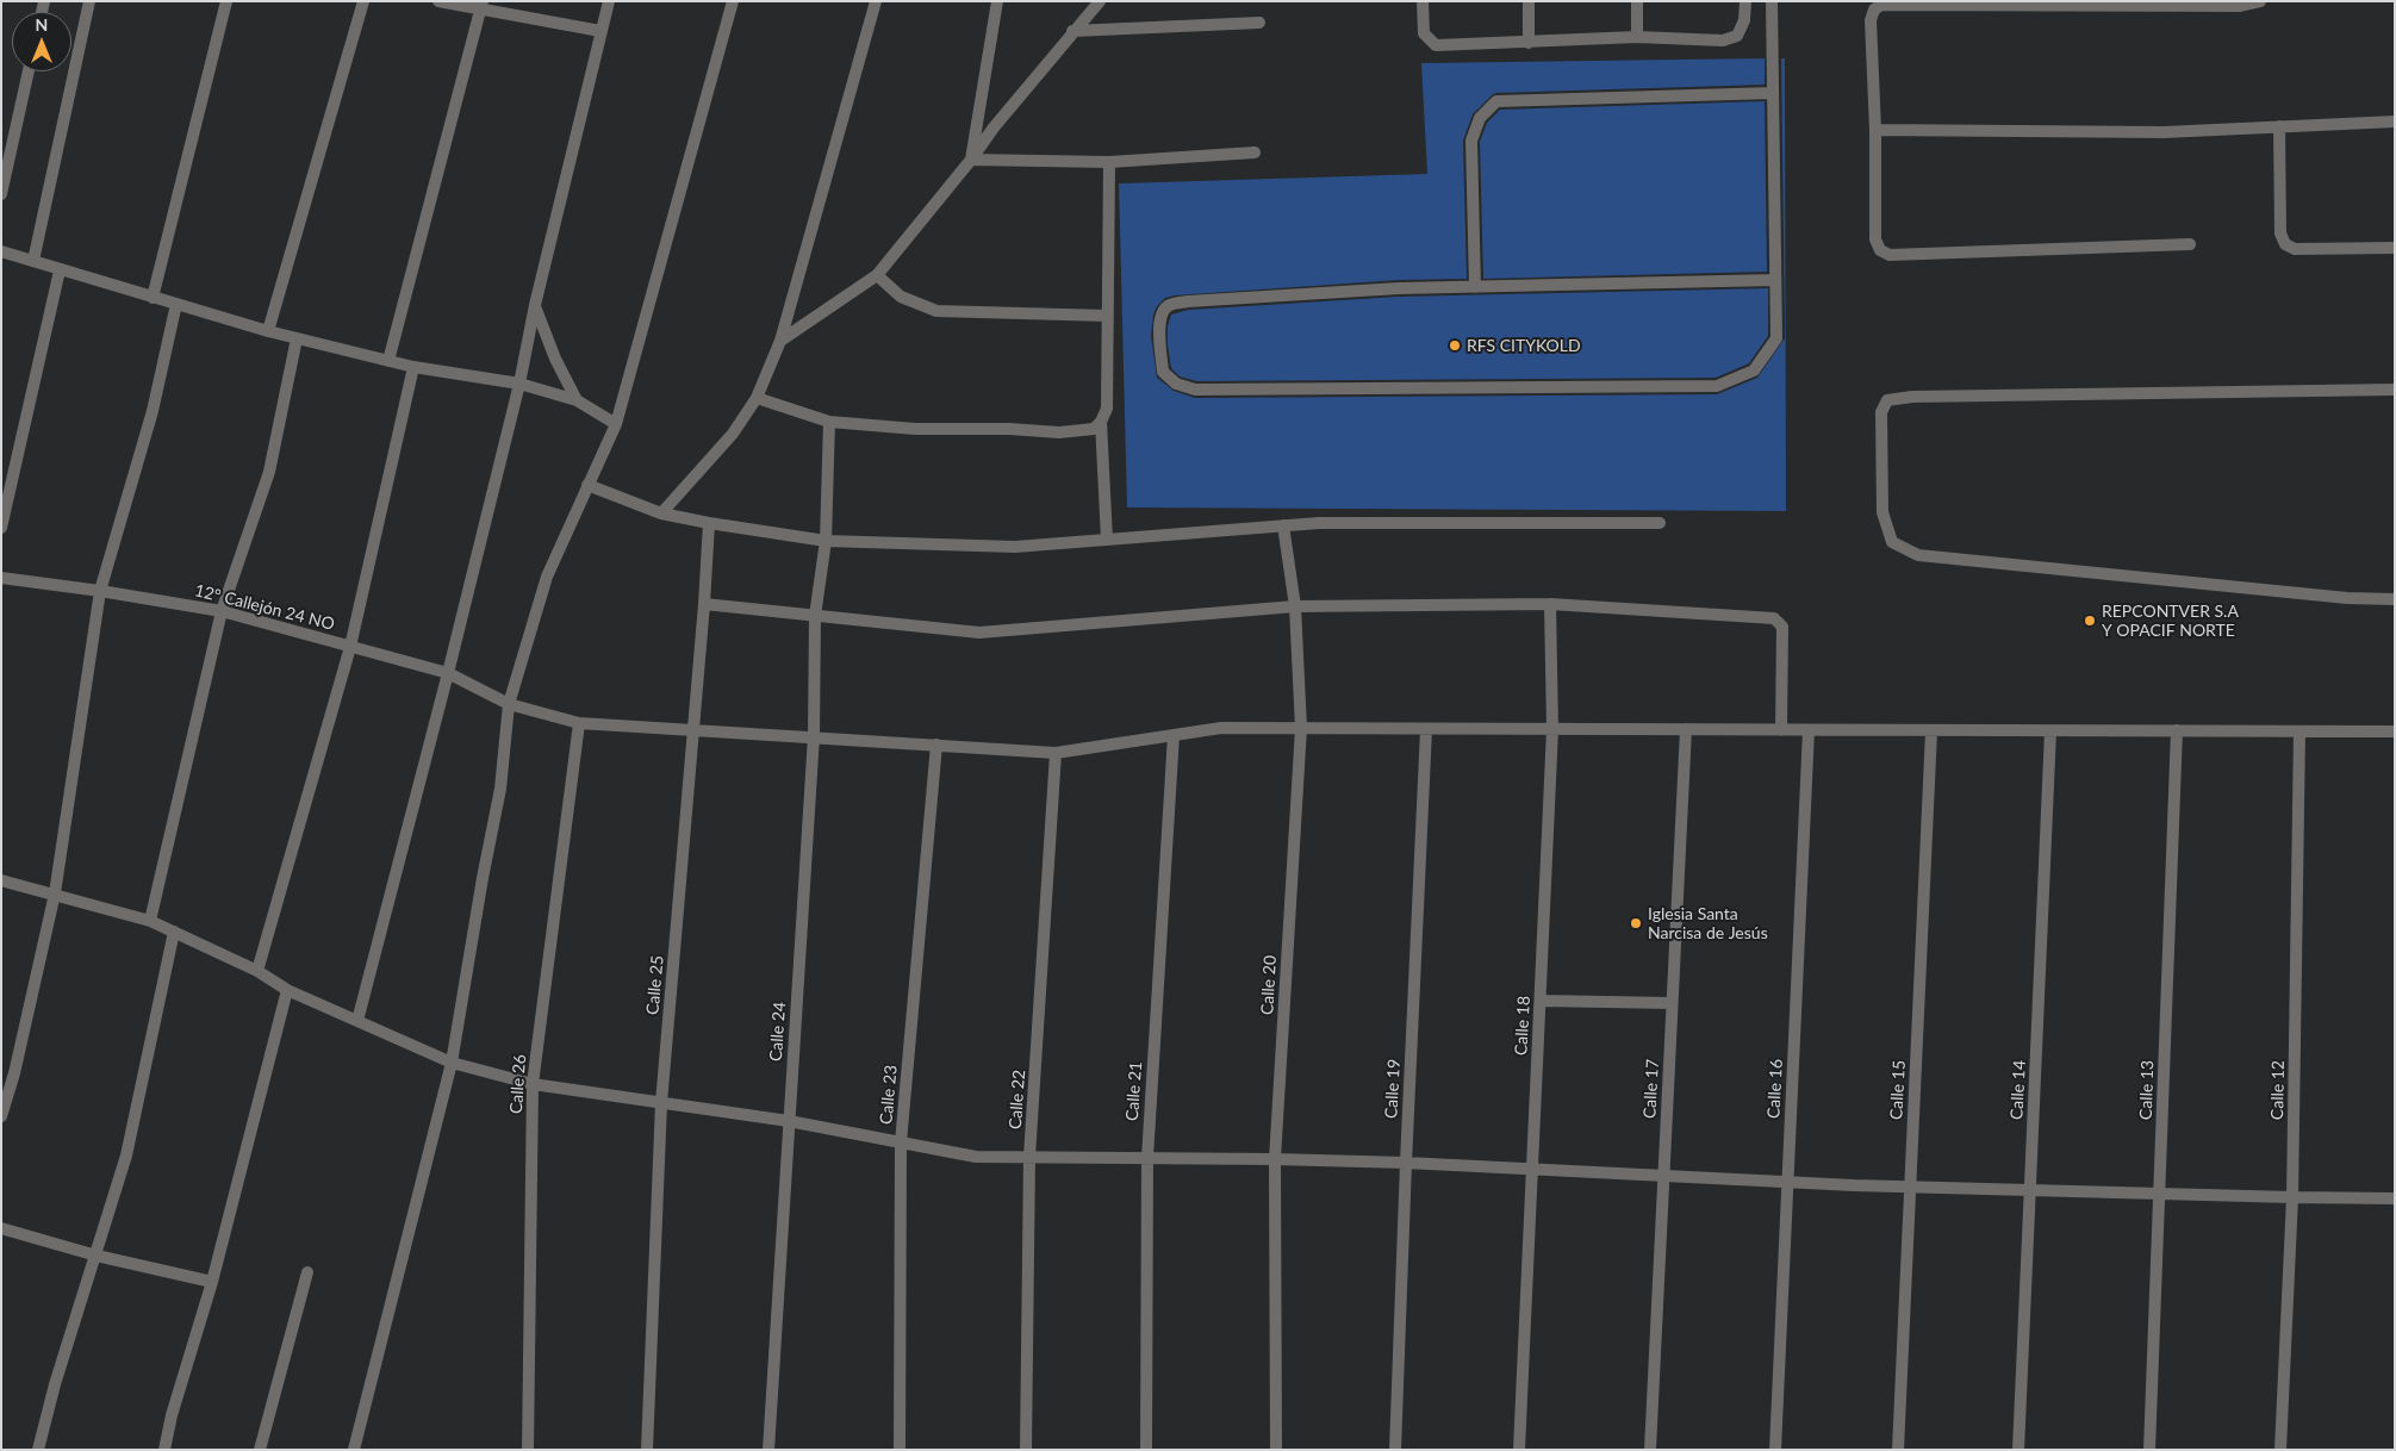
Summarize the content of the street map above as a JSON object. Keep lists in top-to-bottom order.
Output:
{
  "streets": {
    "street": [
      "12° Callejón 24 NO",
      "Calle 25",
      "Calle 20",
      "Calle 18",
      "Calle 24",
      "Calle 26",
      "Calle 19",
      "Calle 17",
      "Calle 16",
      "Calle 15",
      "Calle 14",
      "Calle 13",
      "Calle 12",
      "Calle 21",
      "Calle 23",
      "Calle 22"
    ]
  },
  "crossings": [
    ["12° Callejón 24 NO", "Calle 25"],
    ["12° Callejón 24 NO", "Calle 20"],
    ["12° Callejón 24 NO", "Calle 18"],
    ["12° Callejón 24 NO", "Calle 24"],
    ["12° Callejón 24 NO", "Calle 26"],
    ["12° Callejón 24 NO", "Calle 19"],
    ["12° Callejón 24 NO", "Calle 17"],
    ["12° Callejón 24 NO", "Calle 16"],
    ["12° Callejón 24 NO", "Calle 15"],
    ["12° Callejón 24 NO", "Calle 14"],
    ["12° Callejón 24 NO", "Calle 13"],
    ["12° Callejón 24 NO", "Calle 12"],
    ["12° Callejón 24 NO", "Calle 21"],
    ["12° Callejón 24 NO", "Calle 23"],
    ["12° Callejón 24 NO", "Calle 22"]
  ],
  "places": ["RFS CITYKOLD", "REPCONTVER S.A Y OPACIF NORTE", "Iglesia Santa Narcisa de Jesús"],
  "north": "top"
}
